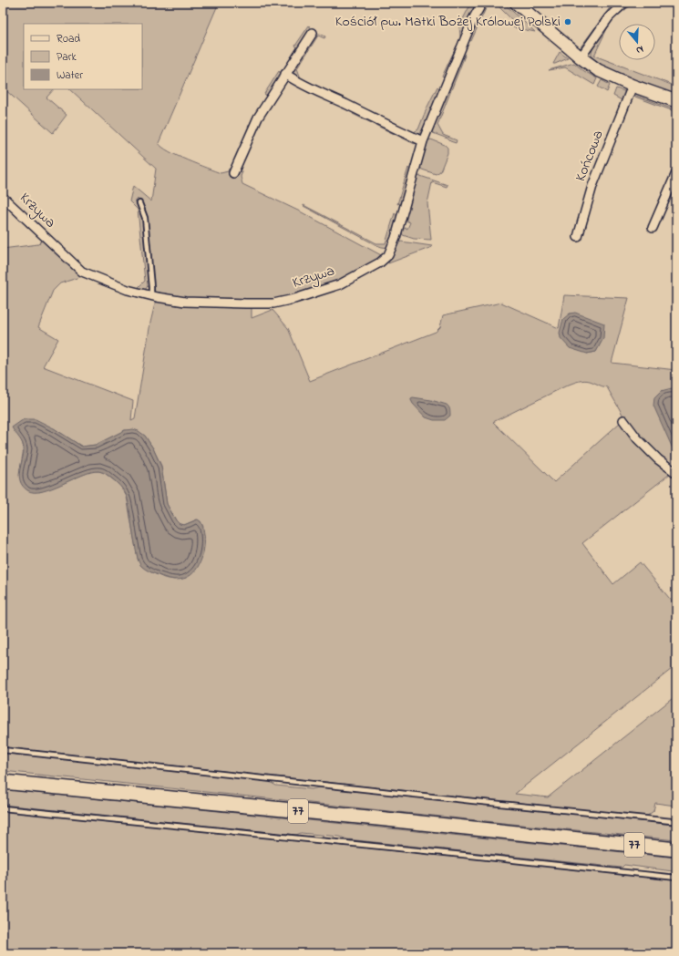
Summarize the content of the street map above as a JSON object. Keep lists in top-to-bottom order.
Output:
{
  "streets": {
    "main road": ["77"],
    "street": ["Końcowa", "Krzywa"]
  },
  "places": ["Kościół pw. Matki Bożej Królowej Polski"],
  "legend": ["Road", "Park", "Water"],
  "north": "bottom"
}
